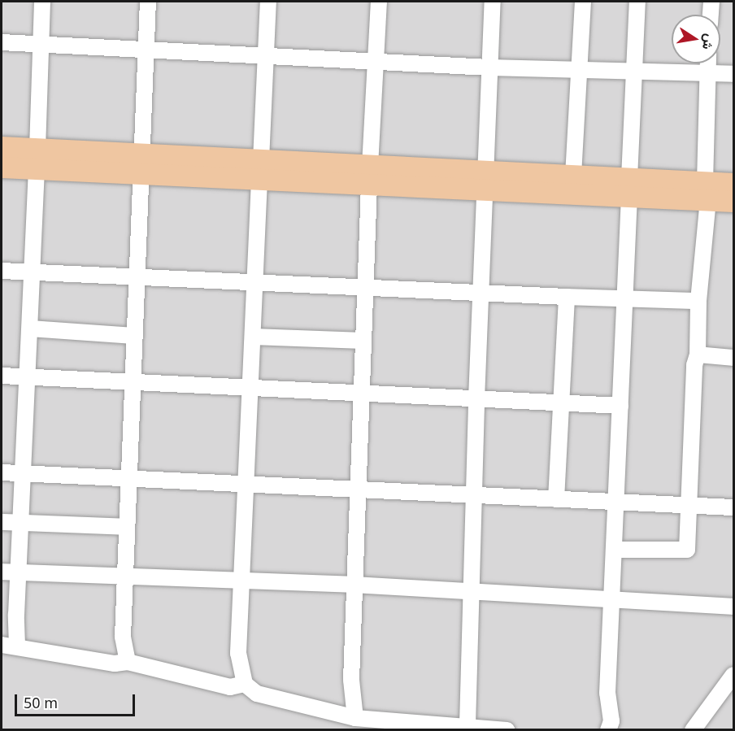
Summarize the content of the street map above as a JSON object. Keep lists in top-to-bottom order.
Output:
{
  "scale_bar": "50 m",
  "north": "right"
}
